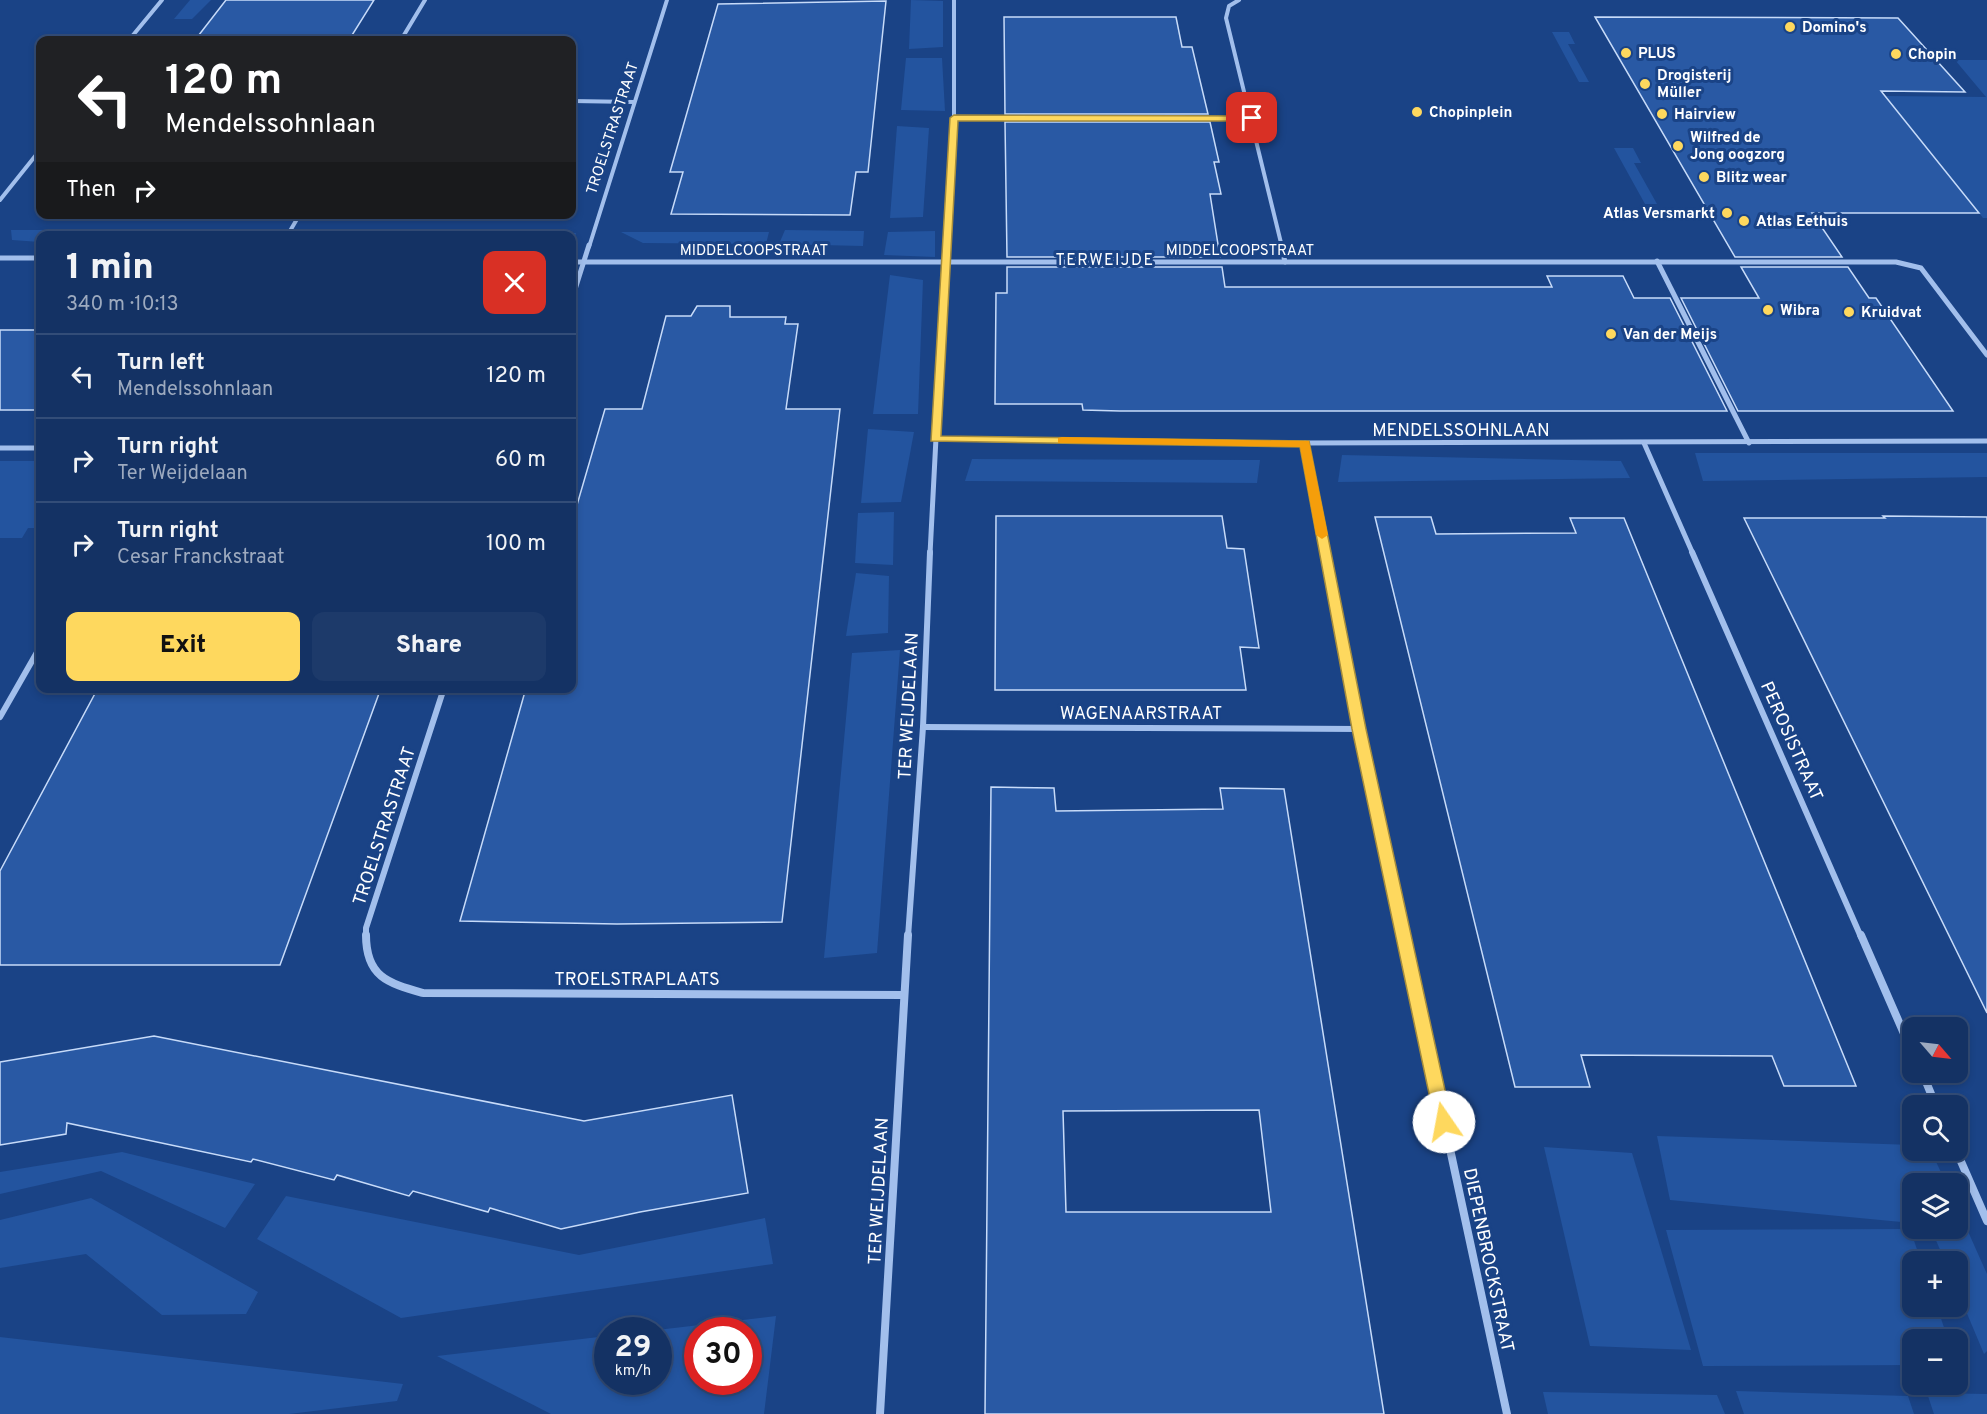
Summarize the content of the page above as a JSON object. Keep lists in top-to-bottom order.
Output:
{
  "streets": {
    "street": [
      "TROELSTRASTRAAT",
      "MIDDELCOOPSTRAAT",
      "MENDELSSOHNLAAN",
      "TER WEIJDELAAN",
      "WAGENAARSTRAAT",
      "PEROSISTRAAT",
      "TROELSTRAPLAATS",
      "DIEPENBROCKSTRAAT"
    ]
  },
  "crossings": [
    ["TROELSTRASTRAAT", "MIDDELCOOPSTRAAT"],
    ["TROELSTRASTRAAT", "TROELSTRAPLAATS"],
    ["MIDDELCOOPSTRAAT", "TER WEIJDELAAN"],
    ["MENDELSSOHNLAAN", "TER WEIJDELAAN"],
    ["MENDELSSOHNLAAN", "PEROSISTRAAT"],
    ["MENDELSSOHNLAAN", "DIEPENBROCKSTRAAT"],
    ["TER WEIJDELAAN", "WAGENAARSTRAAT"],
    ["TER WEIJDELAAN", "TROELSTRAPLAATS"],
    ["WAGENAARSTRAAT", "DIEPENBROCKSTRAAT"]
  ],
  "districts": ["TERWEIJDE"],
  "places": [
    "Domino's",
    "PLUS",
    "Chopin",
    "Drogisterij Müller",
    "Chopinplein",
    "Hairview",
    "Wilfred de Jong oogzorg",
    "Blitz wear",
    "Atlas Versmarkt",
    "Atlas Eethuis",
    "Wibra",
    "Kruidvat",
    "Van der Meijs"
  ],
  "north": "bottom right",
  "page": {
    "turn": ["120 m", "Mendelssohnlaan"],
    "then": "Then",
    "heading": ["1 min", "340 m · 10:13"],
    "list": [
      {
        "name": "Turn left",
        "note": "Mendelssohnlaan",
        "value": "120 m"
      },
      {
        "name": "Turn right",
        "note": "Ter Weijdelaan",
        "value": "60 m"
      },
      {
        "name": "Turn right",
        "note": "Cesar Franckstraat",
        "value": "100 m"
      }
    ],
    "buttons": ["Exit", "Share"],
    "map_buttons": ["+", "−"],
    "speed": "29 km/h",
    "limit": "30"
  }
}
